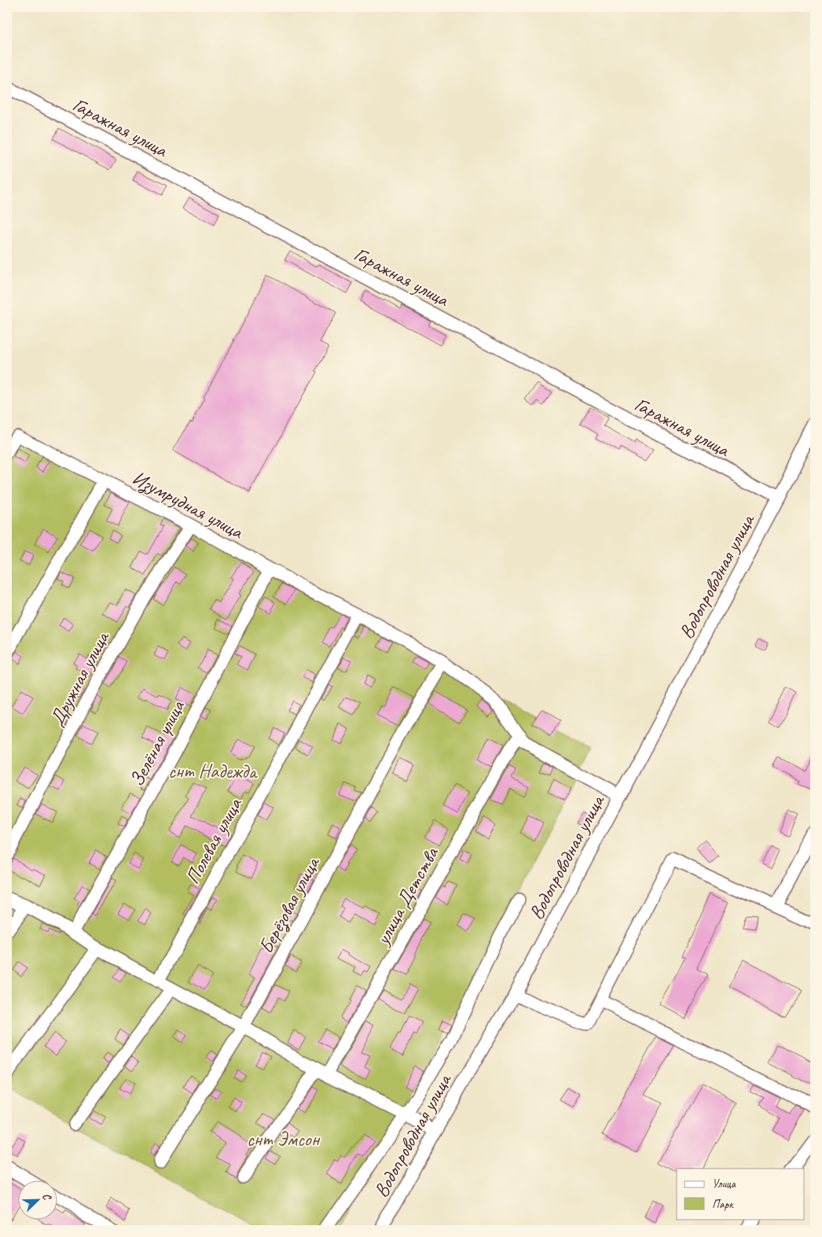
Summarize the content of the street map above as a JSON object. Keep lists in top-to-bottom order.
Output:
{
  "streets": {
    "street": [
      "Гаражная улица",
      "Изумрудная улица",
      "Водопроводная улица",
      "Дружная улица",
      "Зелёная улица",
      "Полевая улица",
      "улица Детства",
      "Берёзовая улица"
    ]
  },
  "crossings": [
    ["Гаражная улица", "Водопроводная улица"],
    ["Изумрудная улица", "Водопроводная улица"],
    ["Изумрудная улица", "Дружная улица"],
    ["Изумрудная улица", "Зелёная улица"],
    ["Изумрудная улица", "Полевая улица"],
    ["Изумрудная улица", "улица Детства"],
    ["Изумрудная улица", "Берёзовая улица"]
  ],
  "parks": ["снт Надежда", "снт Эмсон"],
  "legend": ["Улица", "Парк"],
  "north": "top right"
}
